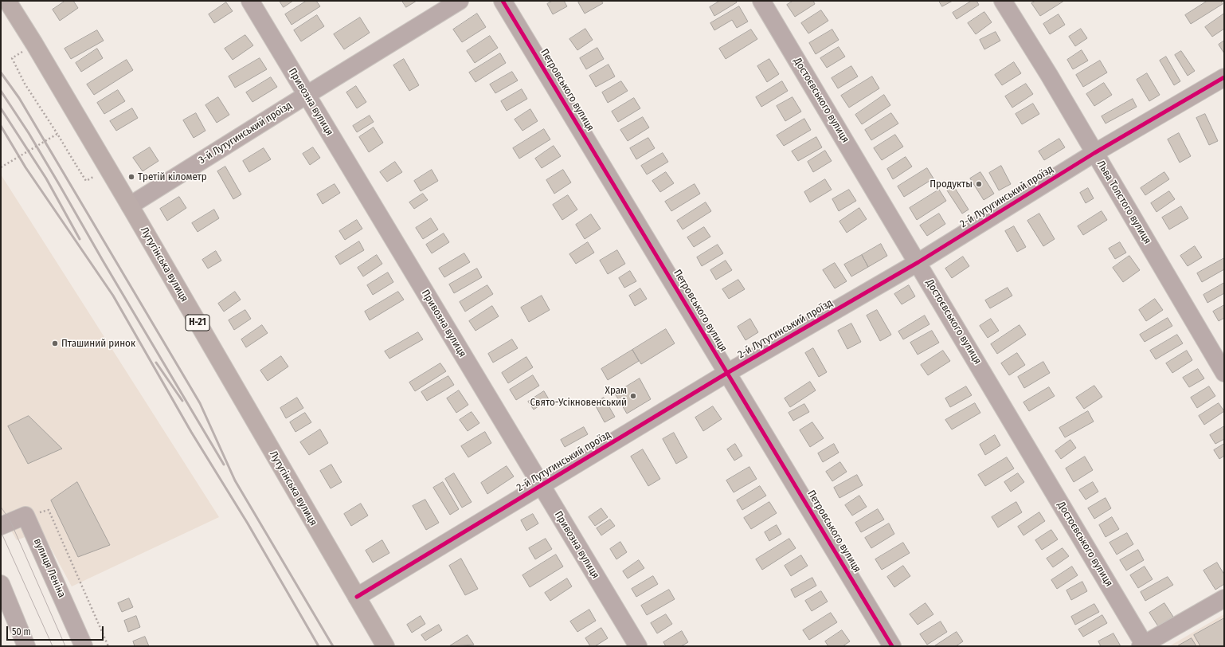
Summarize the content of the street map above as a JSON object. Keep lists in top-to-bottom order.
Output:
{
  "streets": {
    "main road": ["Лутугінська вулиця", "Н-21"],
    "street": [
      "Петровського вулиця",
      "Достоєвського вулиця",
      "Привозна вулиця",
      "3-й Лутугинський проїзд",
      "2-й Лутугинський проїзд",
      "Льва Толстого вулиця",
      "вулиця Леніна"
    ]
  },
  "crossings": [
    ["Петровського вулиця", "2-й Лутугинський проїзд"],
    ["Достоєвського вулиця", "2-й Лутугинський проїзд"],
    ["Привозна вулиця", "3-й Лутугинський проїзд"],
    ["Привозна вулиця", "2-й Лутугинський проїзд"],
    ["3-й Лутугинський проїзд", "Лутугінська вулиця"],
    ["2-й Лутугинський проїзд", "Льва Толстого вулиця"],
    ["2-й Лутугинський проїзд", "Лутугінська вулиця"]
  ],
  "places": [
    "Третій кілометр",
    "Продукты",
    "Пташиний ринок",
    "Храм Свято-Усікновенський"
  ],
  "scale_bar": "50 m"
}
